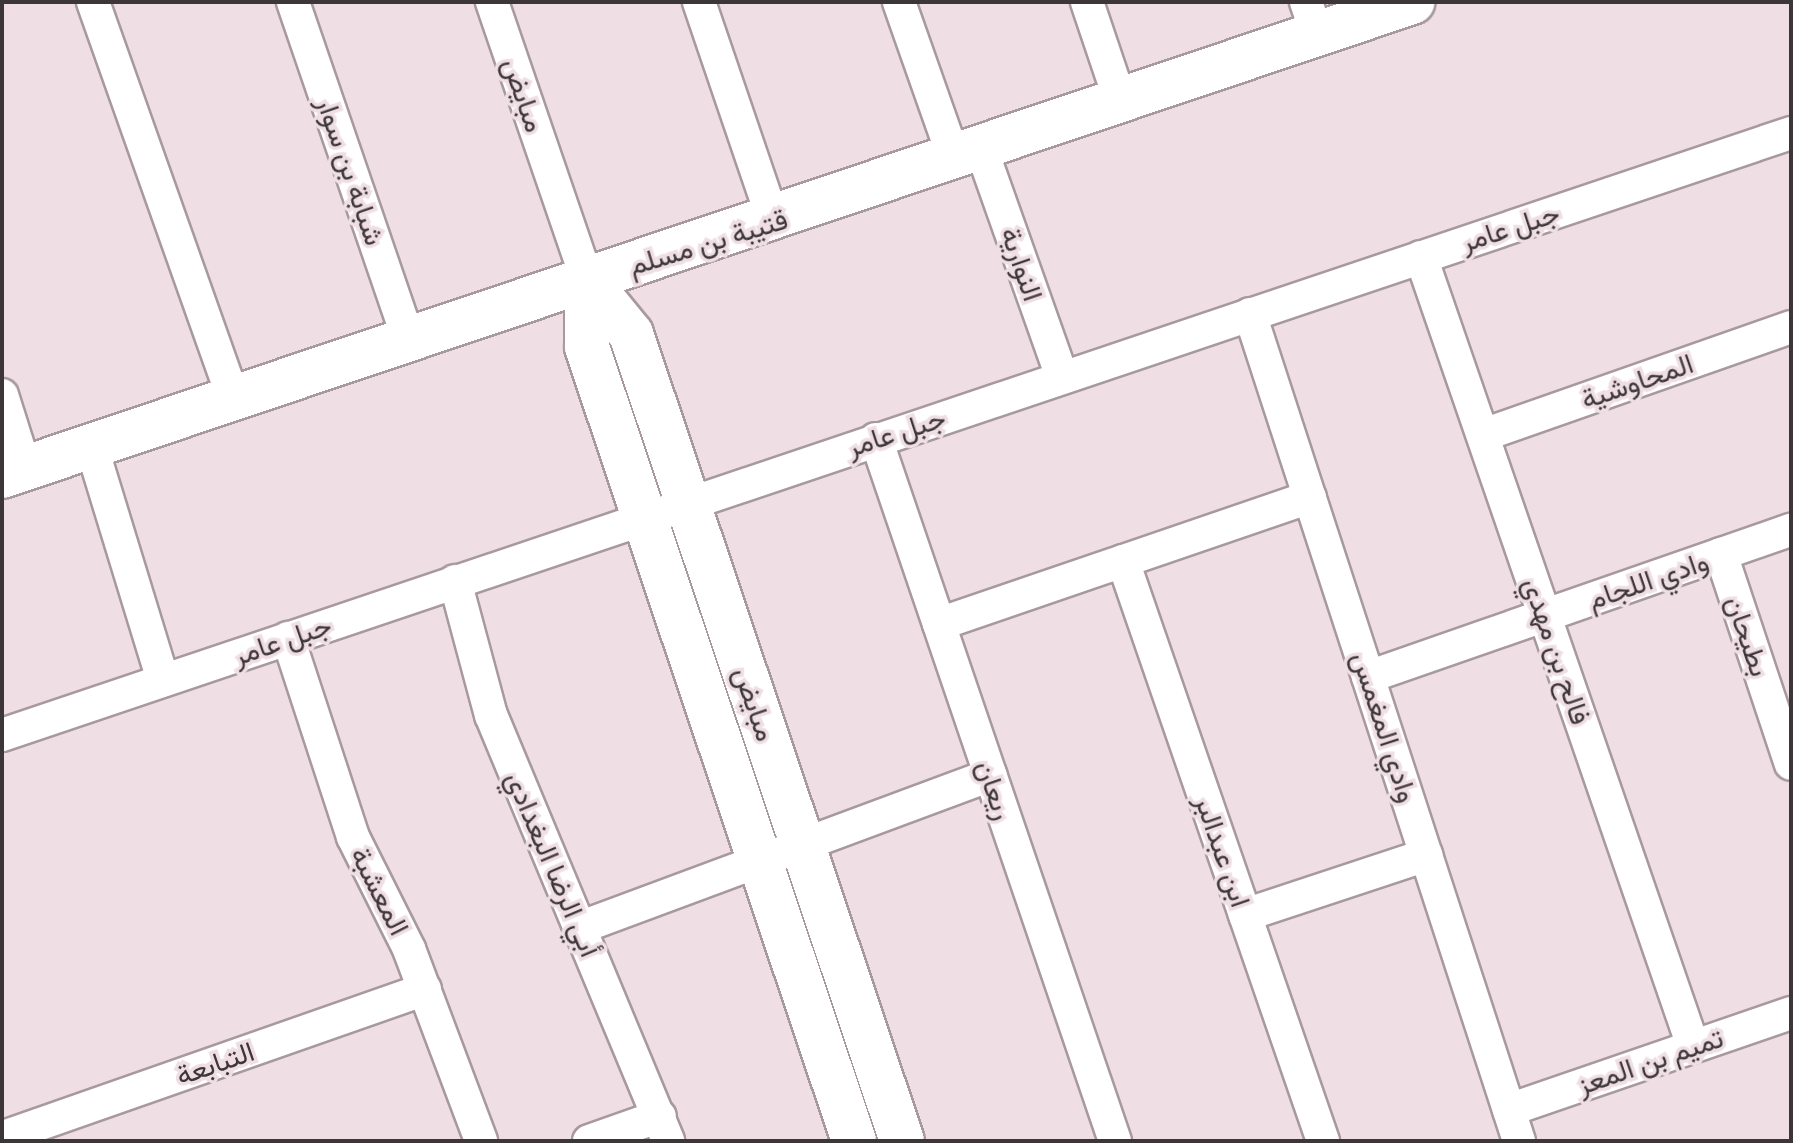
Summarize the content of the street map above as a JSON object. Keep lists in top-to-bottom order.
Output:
{
  "streets": {
    "street": [
      "مبايض",
      "شبابة بن سوار",
      "جبل عامر",
      "قتيبة بن مسلم",
      "النوارية",
      "المحاوشية",
      "وادي اللجام",
      "بطيحان",
      "فالح بن مهدي",
      "وادي المغمس",
      "ريعان",
      "ابن عبدالبر",
      "أبي الرضا البغدادي",
      "المعشبة",
      "تميم بن المعز",
      "التبابعة"
    ]
  },
  "crossings": [
    ["مبايض", "جبل عامر"],
    ["مبايض", "قتيبة بن مسلم"],
    ["شبابة بن سوار", "قتيبة بن مسلم"],
    ["جبل عامر", "النوارية"],
    ["جبل عامر", "فالح بن مهدي"],
    ["جبل عامر", "وادي المغمس"],
    ["جبل عامر", "ريعان"],
    ["جبل عامر", "أبي الرضا البغدادي"],
    ["جبل عامر", "المعشبة"],
    ["قتيبة بن مسلم", "النوارية"],
    ["المحاوشية", "فالح بن مهدي"],
    ["وادي اللجام", "بطيحان"],
    ["وادي اللجام", "فالح بن مهدي"],
    ["وادي اللجام", "وادي المغمس"],
    ["فالح بن مهدي", "تميم بن المعز"],
    ["وادي المغمس", "تميم بن المعز"],
    ["المعشبة", "التبابعة"]
  ]
}
